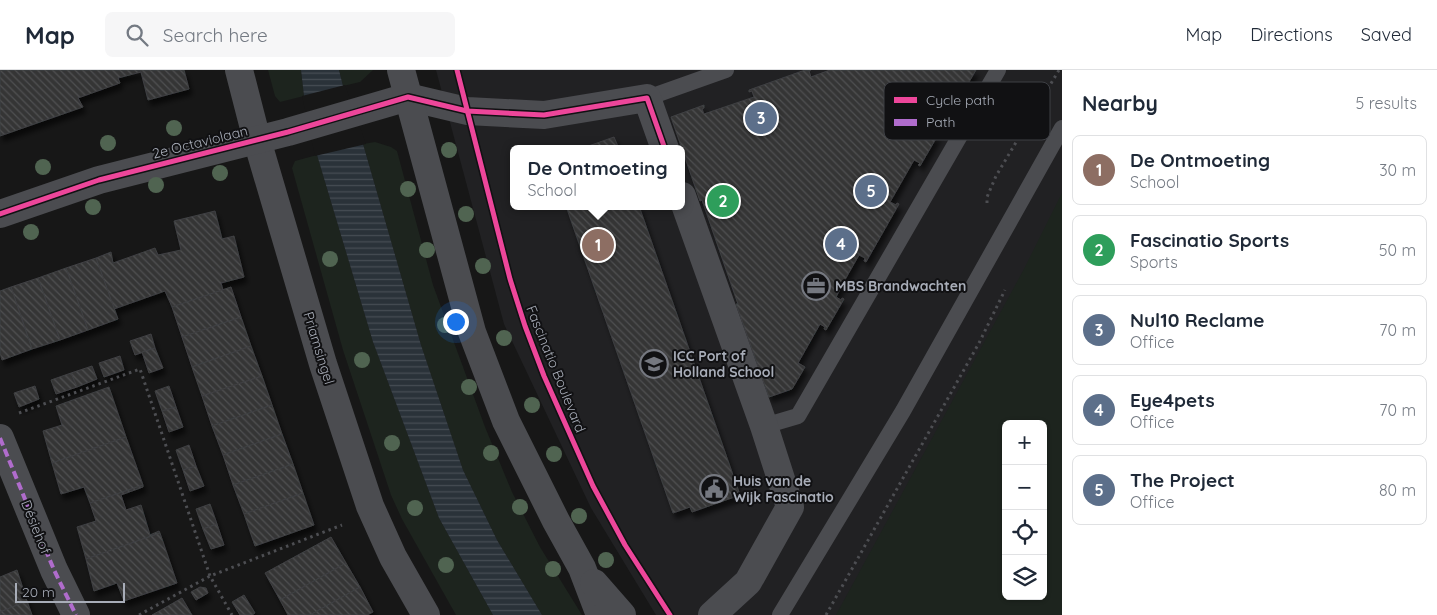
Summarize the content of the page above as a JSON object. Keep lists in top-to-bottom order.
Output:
{
  "streets": {
    "street": ["2e Octaviolaan", "Priamsingel", "Désiehof"],
    "cycle path": ["Fascinatio Boulevard"]
  },
  "crossings": [
    ["2e Octaviolaan", "Priamsingel"]
  ],
  "places": {
    "office": ["MBS Brandwachten"],
    "school or university": ["ICC Port of Holland School"],
    "public building": ["Huis van de Wijk Fascinatio"]
  },
  "legend": ["Cycle path", "Path"],
  "scale_bar": "20 m",
  "page": {
    "header": "Map",
    "search": "Search here",
    "nav": ["Map", "Directions", "Saved"],
    "heading": ["Nearby", "5 results"],
    "pins": [
      "3",
      "5",
      "2",
      "4",
      "1"
    ],
    "list": [
      {
        "mark": "1",
        "name": "De Ontmoeting",
        "note": "School",
        "value": "30 m"
      },
      {
        "mark": "2",
        "name": "Fascinatio Sports",
        "note": "Sports",
        "value": "50 m"
      },
      {
        "mark": "3",
        "name": "Nul10 Reclame",
        "note": "Office",
        "value": "70 m"
      },
      {
        "mark": "4",
        "name": "Eye4pets",
        "note": "Office",
        "value": "70 m"
      },
      {
        "mark": "5",
        "name": "The Project",
        "note": "Office",
        "value": "80 m"
      }
    ],
    "popup": ["De Ontmoeting", "School"],
    "map_buttons": ["+", "−"],
    "scale": "20 m"
  }
}
